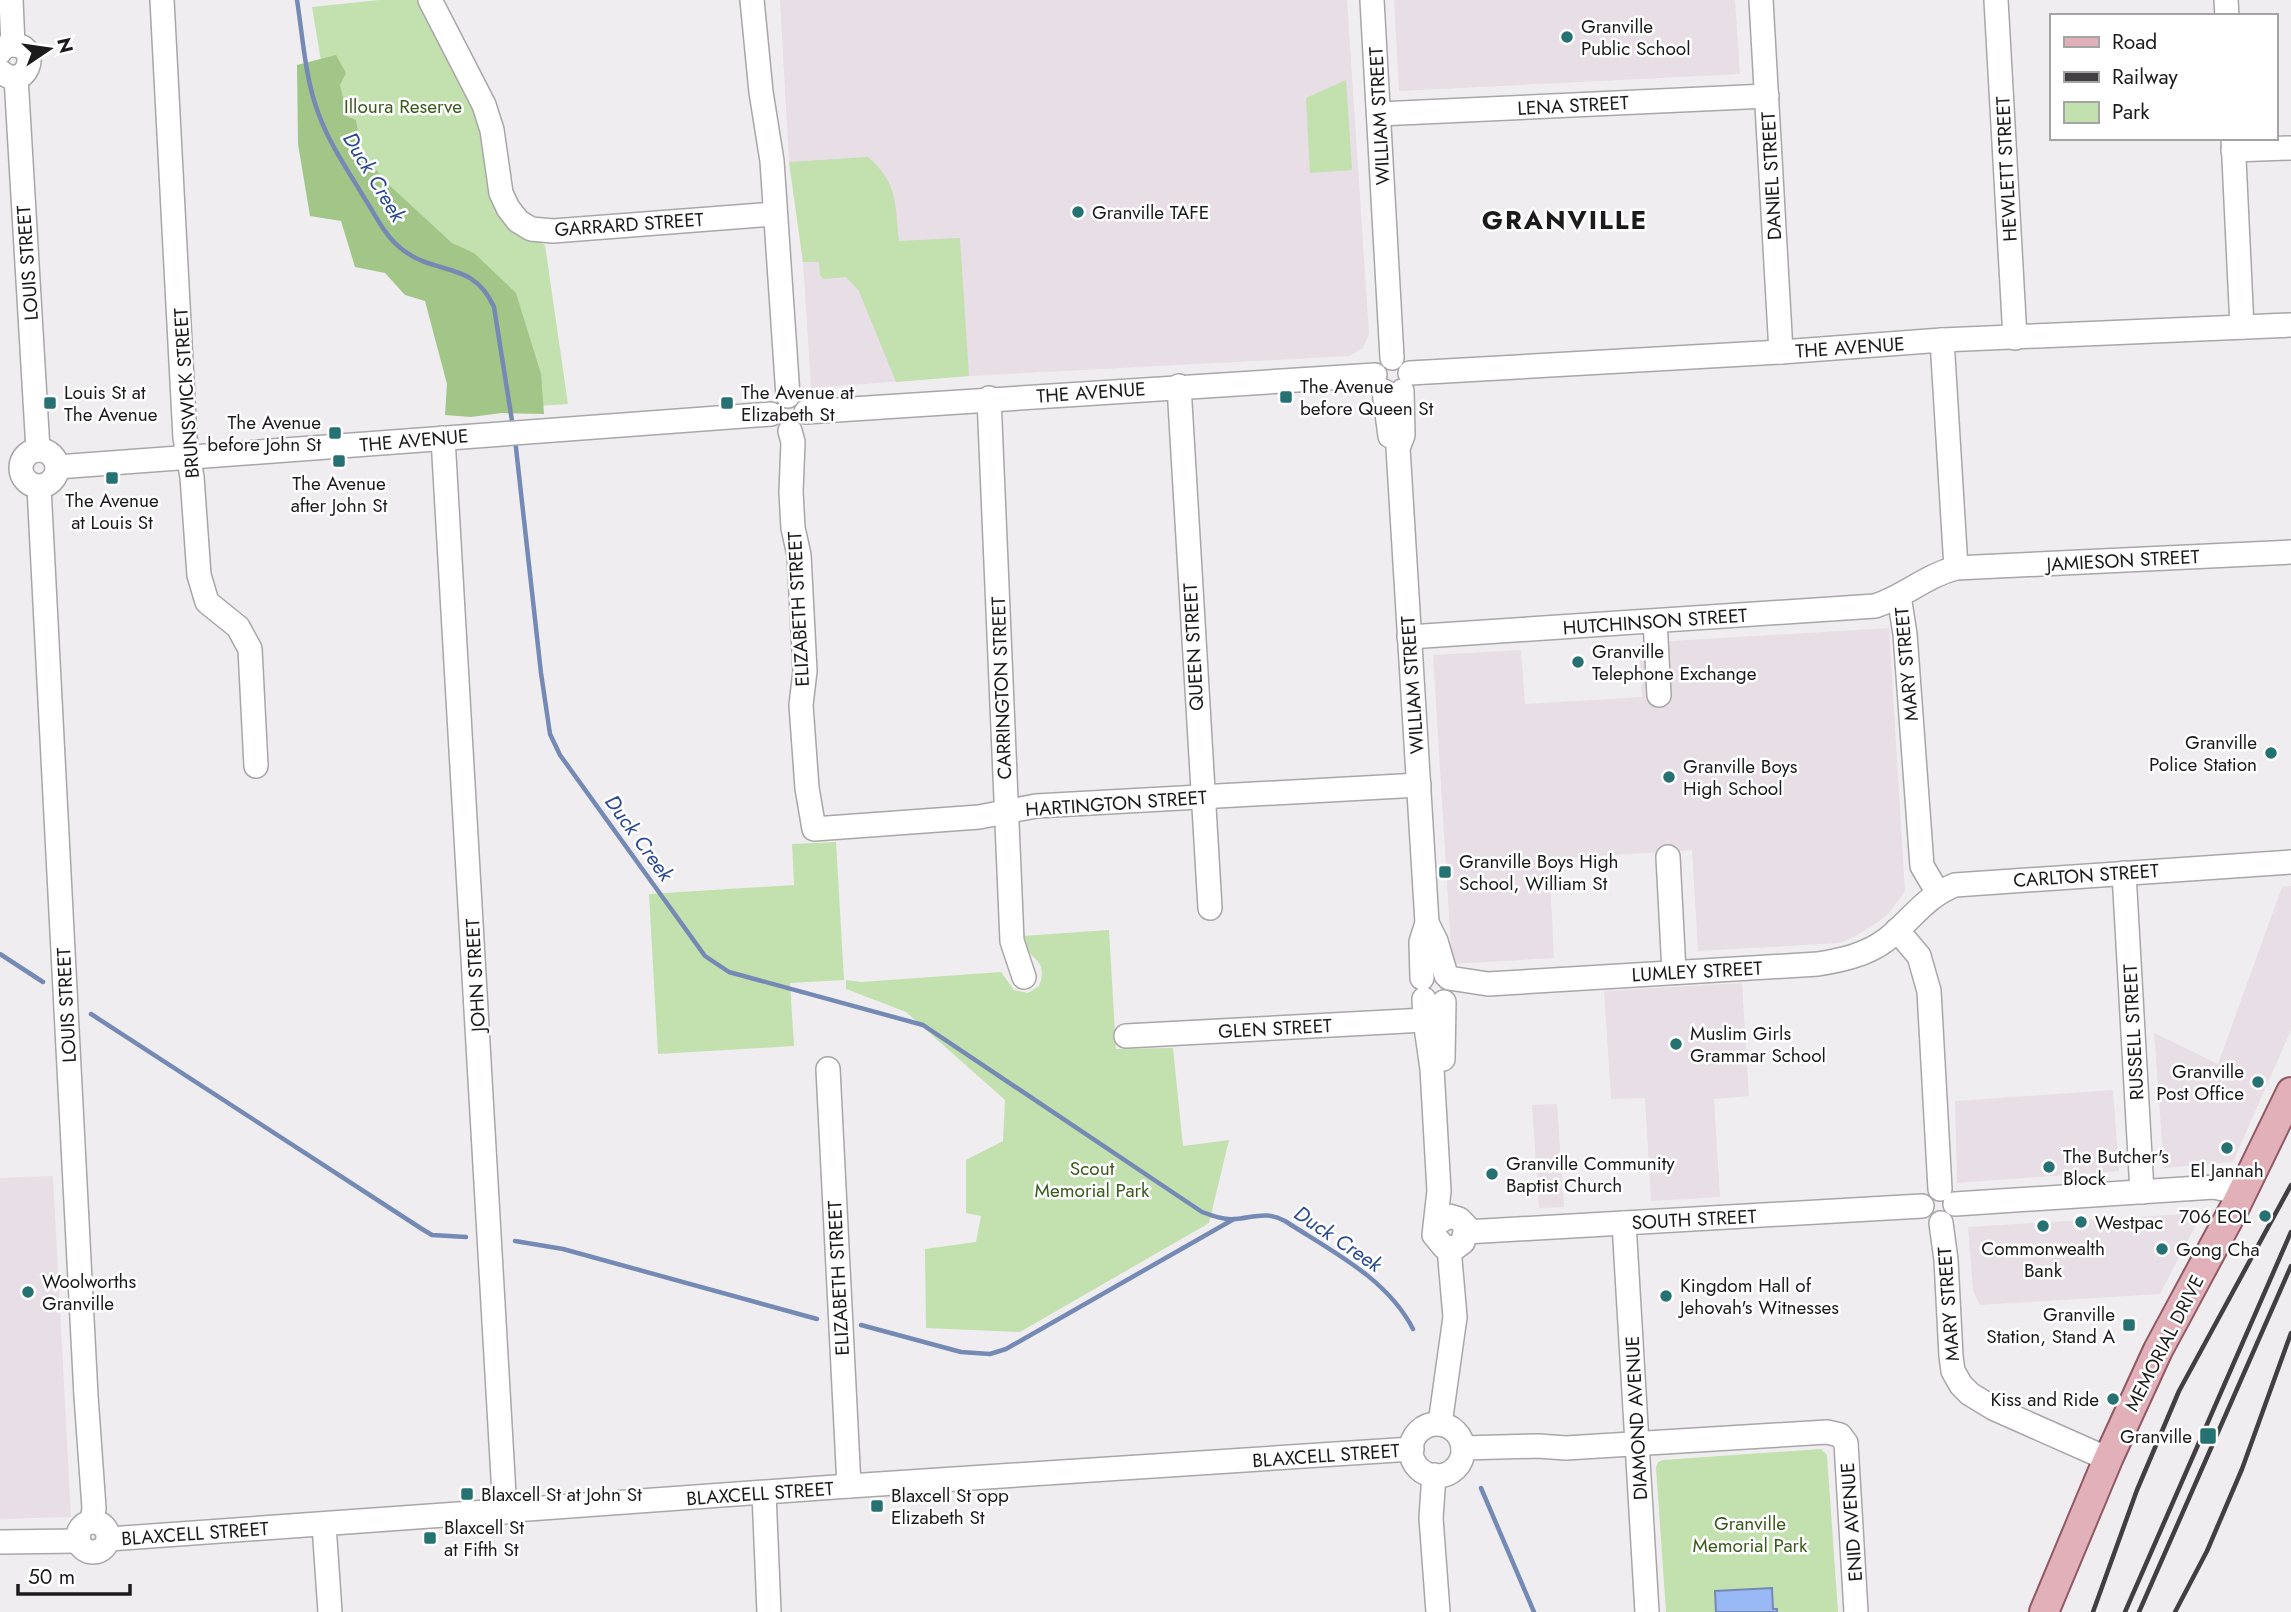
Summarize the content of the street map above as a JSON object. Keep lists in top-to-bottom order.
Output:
{
  "streets": {
    "main road": ["MEMORIAL DRIVE"],
    "street": [
      "LENA STREET",
      "WILLIAM STREET",
      "HEWLETT STREET",
      "DANIEL STREET",
      "GARRARD STREET",
      "LOUIS STREET",
      "THE AVENUE",
      "BRUNSWICK STREET",
      "JAMIESON STREET",
      "ELIZABETH STREET",
      "HUTCHINSON STREET",
      "QUEEN STREET",
      "MARY STREET",
      "CARRINGTON STREET",
      "HARTINGTON STREET",
      "CARLTON STREET",
      "LUMLEY STREET",
      "JOHN STREET",
      "GLEN STREET",
      "RUSSELL STREET",
      "SOUTH STREET",
      "DIAMOND AVENUE",
      "BLAXCELL STREET",
      "ENID AVENUE"
    ]
  },
  "crossings": [
    ["LENA STREET", "WILLIAM STREET"],
    ["LENA STREET", "DANIEL STREET"],
    ["WILLIAM STREET", "THE AVENUE"],
    ["WILLIAM STREET", "HUTCHINSON STREET"],
    ["WILLIAM STREET", "HARTINGTON STREET"],
    ["WILLIAM STREET", "LUMLEY STREET"],
    ["WILLIAM STREET", "GLEN STREET"],
    ["WILLIAM STREET", "SOUTH STREET"],
    ["HEWLETT STREET", "THE AVENUE"],
    ["DANIEL STREET", "THE AVENUE"],
    ["LOUIS STREET", "THE AVENUE"],
    ["LOUIS STREET", "BLAXCELL STREET"],
    ["THE AVENUE", "BRUNSWICK STREET"],
    ["THE AVENUE", "ELIZABETH STREET"],
    ["THE AVENUE", "QUEEN STREET"],
    ["THE AVENUE", "CARRINGTON STREET"],
    ["THE AVENUE", "JOHN STREET"],
    ["JAMIESON STREET", "MARY STREET"],
    ["ELIZABETH STREET", "HARTINGTON STREET"],
    ["ELIZABETH STREET", "BLAXCELL STREET"],
    ["HUTCHINSON STREET", "MARY STREET"],
    ["QUEEN STREET", "HARTINGTON STREET"],
    ["MARY STREET", "CARLTON STREET"],
    ["MARY STREET", "SOUTH STREET"],
    ["MARY STREET", "MEMORIAL DRIVE"],
    ["CARRINGTON STREET", "HARTINGTON STREET"],
    ["CARLTON STREET", "LUMLEY STREET"],
    ["CARLTON STREET", "RUSSELL STREET"],
    ["LUMLEY STREET", "GLEN STREET"],
    ["JOHN STREET", "BLAXCELL STREET"],
    ["SOUTH STREET", "DIAMOND AVENUE"],
    ["DIAMOND AVENUE", "ENID AVENUE"]
  ],
  "districts": ["GRANVILLE"],
  "water": ["Duck Creek"],
  "parks": ["Illoura Reserve", "Scout Memorial Park", "Granville Memorial Park"],
  "places": {
    "other": [
      "Granville Public School",
      "Granville TAFE",
      "Granville Telephone Exchange",
      "Granville Police Station",
      "Granville Boys High School",
      "Muslim Girls Grammar School",
      "Granville Post Office",
      "El Jannah",
      "The Butcher's Block",
      "Granville Community Baptist Church",
      "706 EOL",
      "Westpac",
      "Commonwealth Bank",
      "Gong Cha",
      "Woolworths Granville",
      "Kingdom Hall of Jehovah's Witnesses",
      "Kiss and Ride"
    ],
    "transit": [
      "The Avenue before Queen St",
      "Louis St at The Avenue",
      "The Avenue at Elizabeth St",
      "The Avenue before John St",
      "The Avenue after John St",
      "The Avenue at Louis St",
      "Granville Boys High School, William St",
      "Granville Station, Stand A",
      "Granville",
      "Blaxcell St at John St",
      "Blaxcell St opp Elizabeth St",
      "Blaxcell St at Fifth St"
    ]
  },
  "legend": ["Road", "Railway", "Park"],
  "scale_bar": "50 m",
  "north": "right"
}
